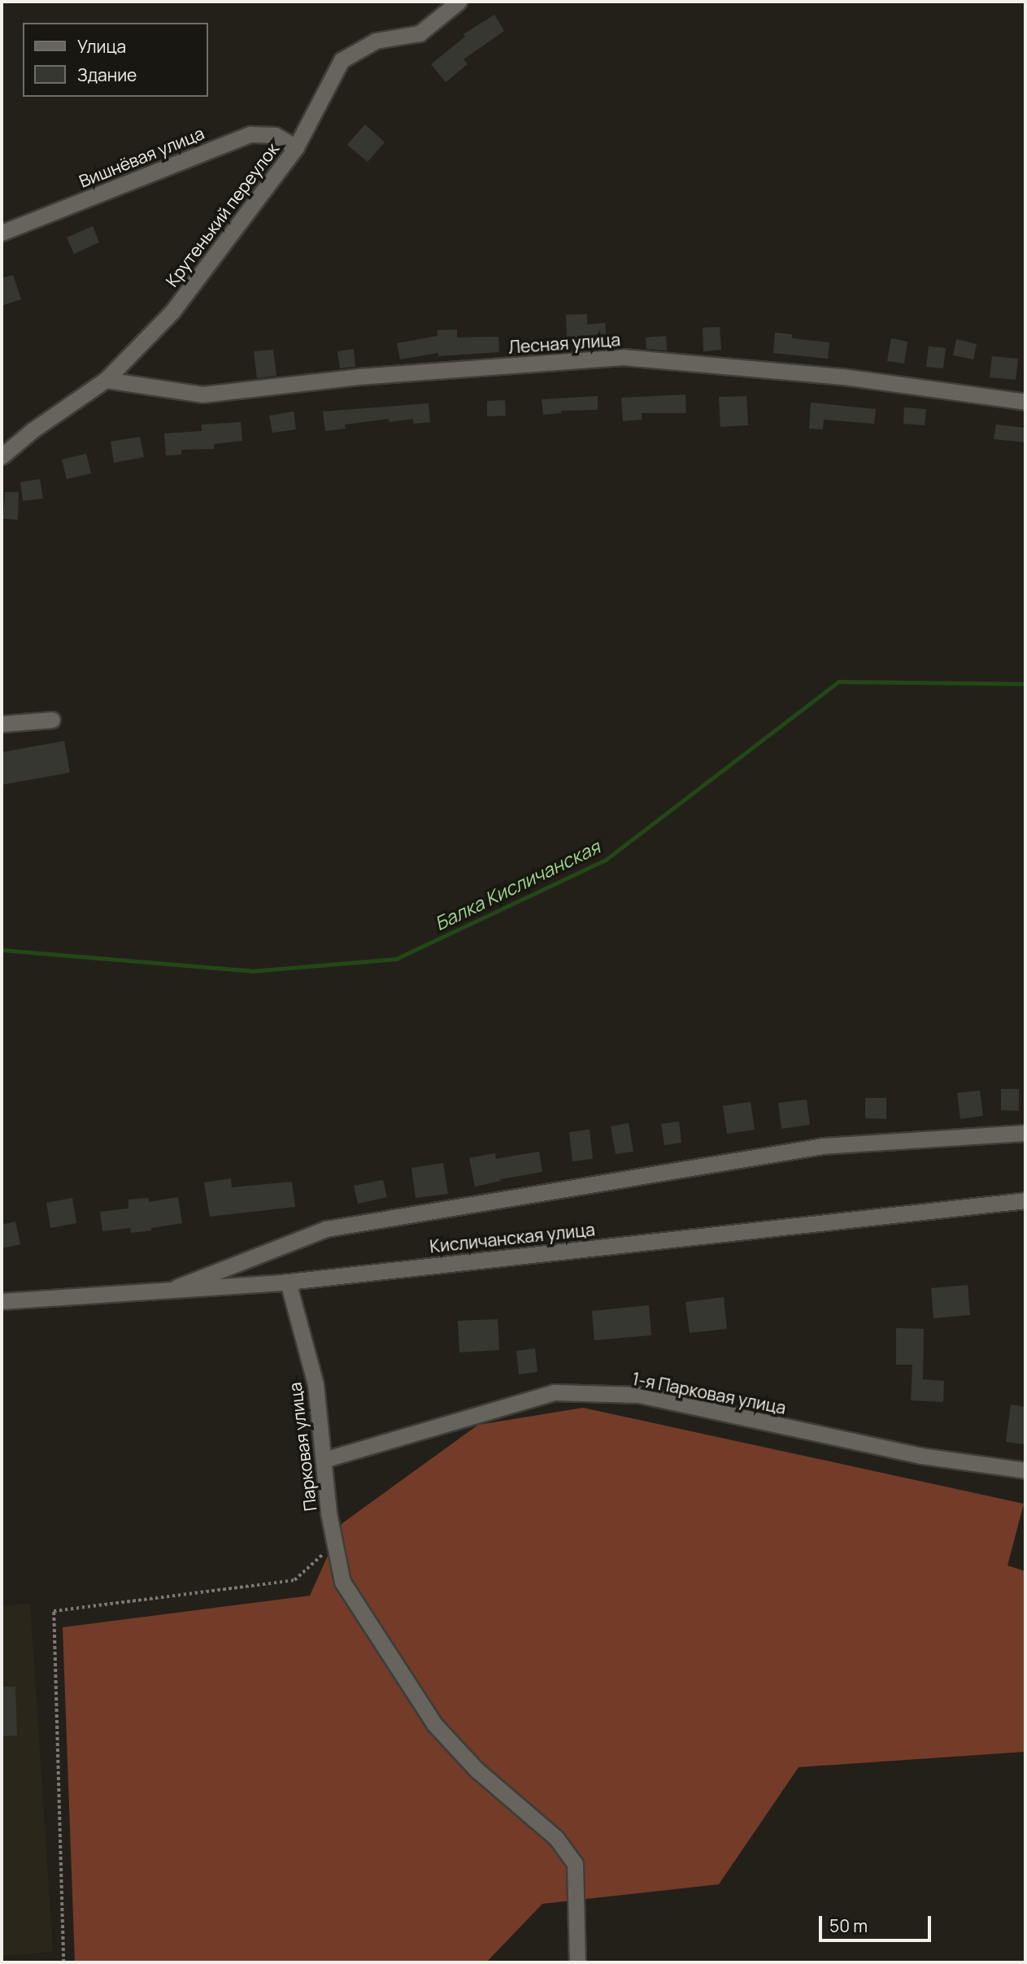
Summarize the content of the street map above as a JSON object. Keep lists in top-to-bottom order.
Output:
{
  "streets": {
    "street": [
      "Вишнёвая улица",
      "Крутенький переулок",
      "Лесная улица",
      "Кисличанская улица",
      "1-я Парковая улица",
      "Парковая улица"
    ]
  },
  "crossings": [
    ["Вишнёвая улица", "Крутенький переулок"],
    ["Крутенький переулок", "Лесная улица"],
    ["Кисличанская улица", "Парковая улица"],
    ["1-я Парковая улица", "Парковая улица"]
  ],
  "water": ["Балка Кисличанская"],
  "legend": ["Улица", "Здание"],
  "scale_bar": "50 m"
}
